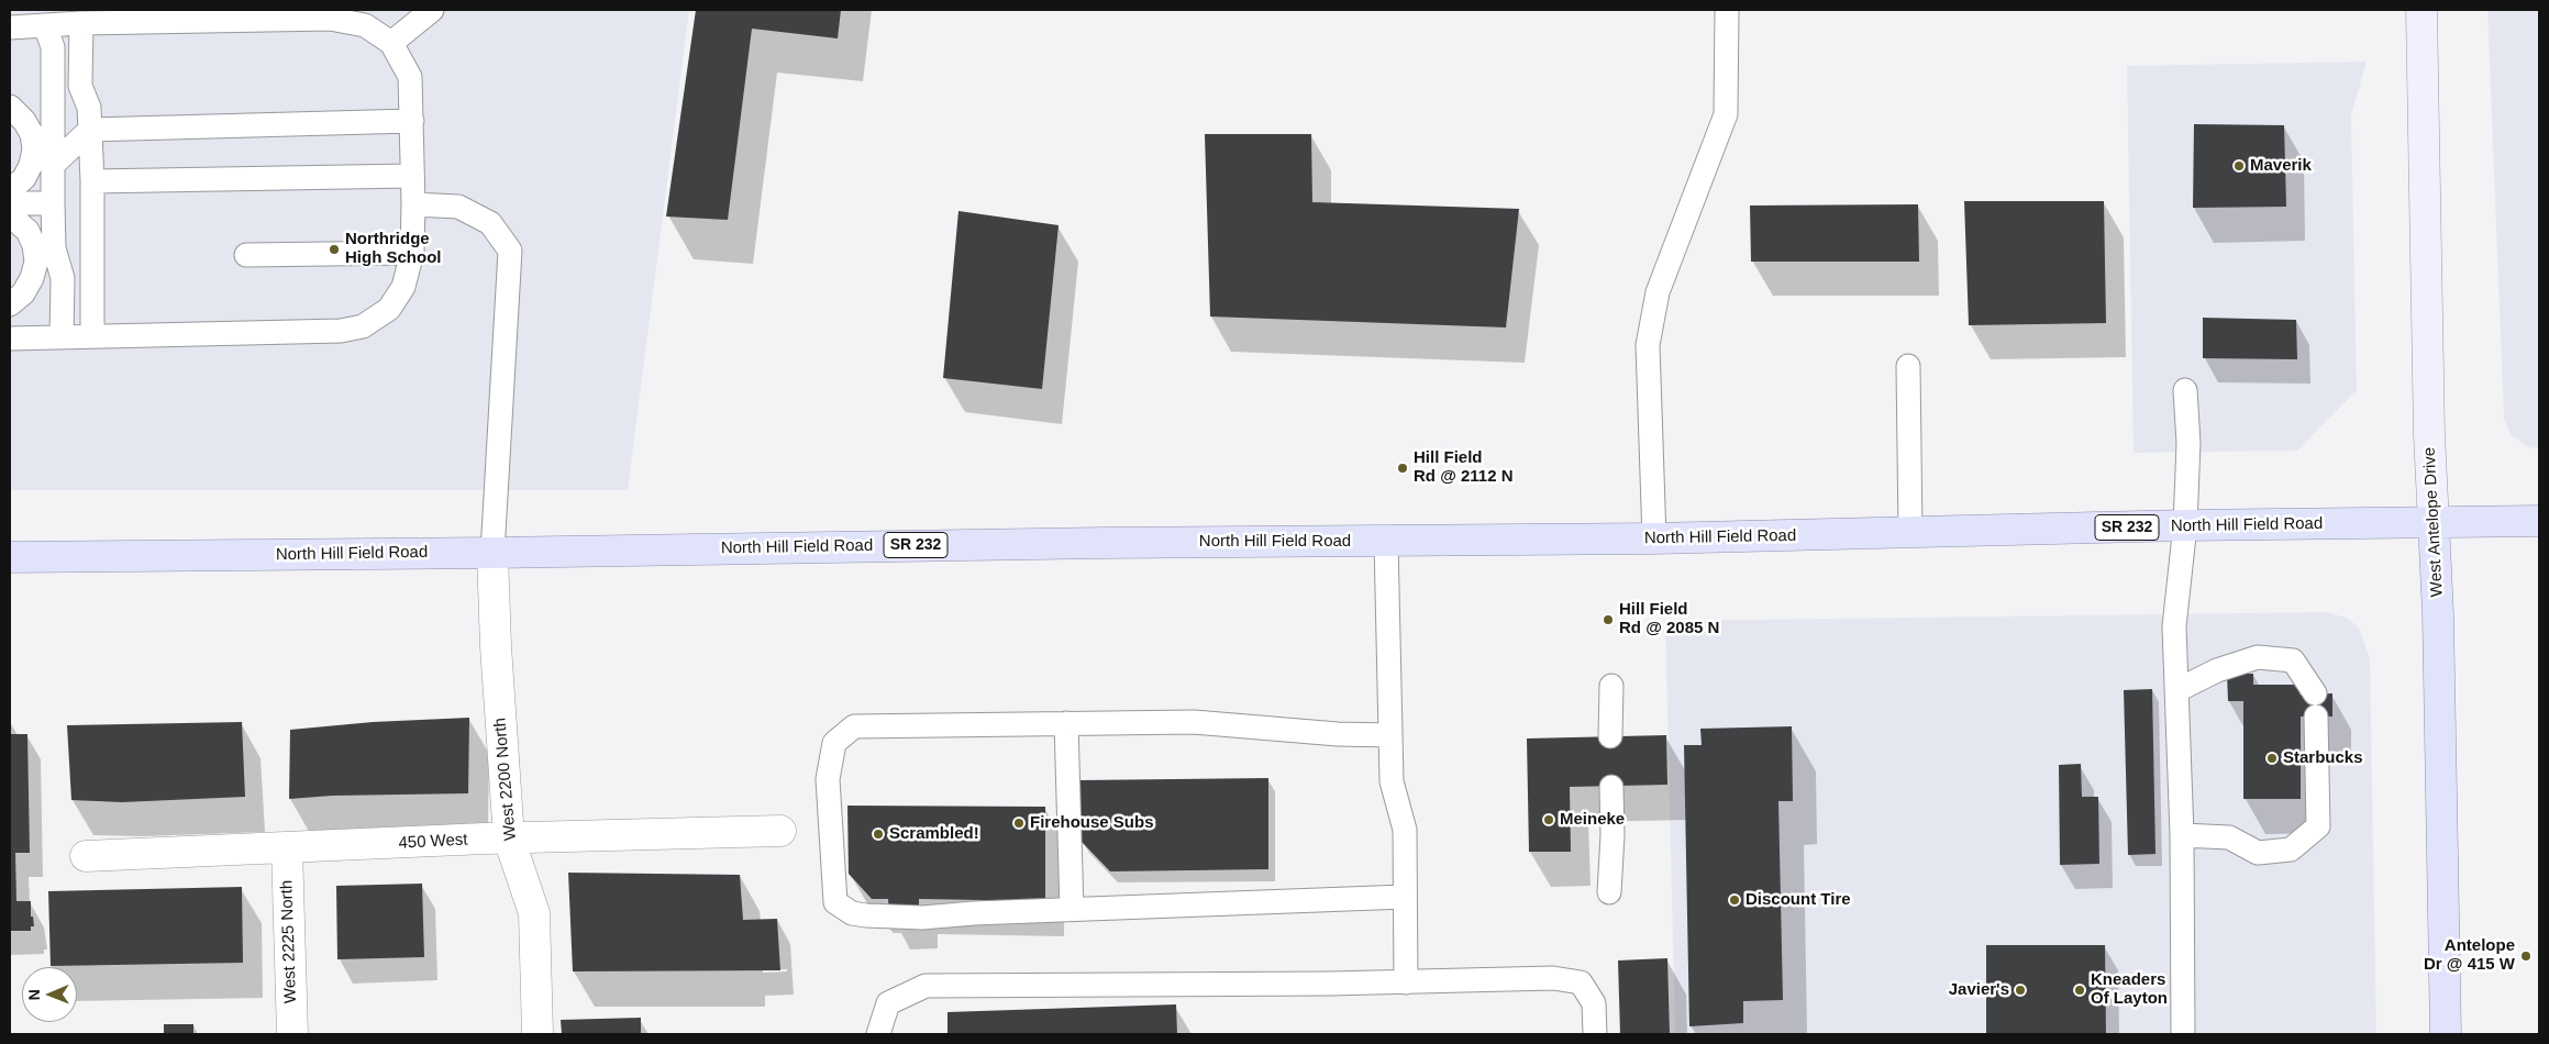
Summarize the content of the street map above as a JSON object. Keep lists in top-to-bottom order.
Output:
{
  "streets": {
    "main road": ["West Antelope Drive", "North Hill Field Road", "SR 232"],
    "street": ["West 2200 North", "450 West", "West 2225 North"]
  },
  "crossings": [
    ["West Antelope Drive", "North Hill Field Road"],
    ["North Hill Field Road", "West 2200 North"],
    ["West 2200 North", "450 West"],
    ["450 West", "West 2225 North"]
  ],
  "places": [
    "Maverik",
    "Northridge High School",
    "Hill Field Rd @ 2112 N",
    "Hill Field Rd @ 2085 N",
    "Starbucks",
    "Meineke",
    "Firehouse Subs",
    "Scrambled!",
    "Discount Tire",
    "Antelope Dr @ 415 W",
    "Javier's",
    "Kneaders Of Layton"
  ],
  "north": "left"
}
